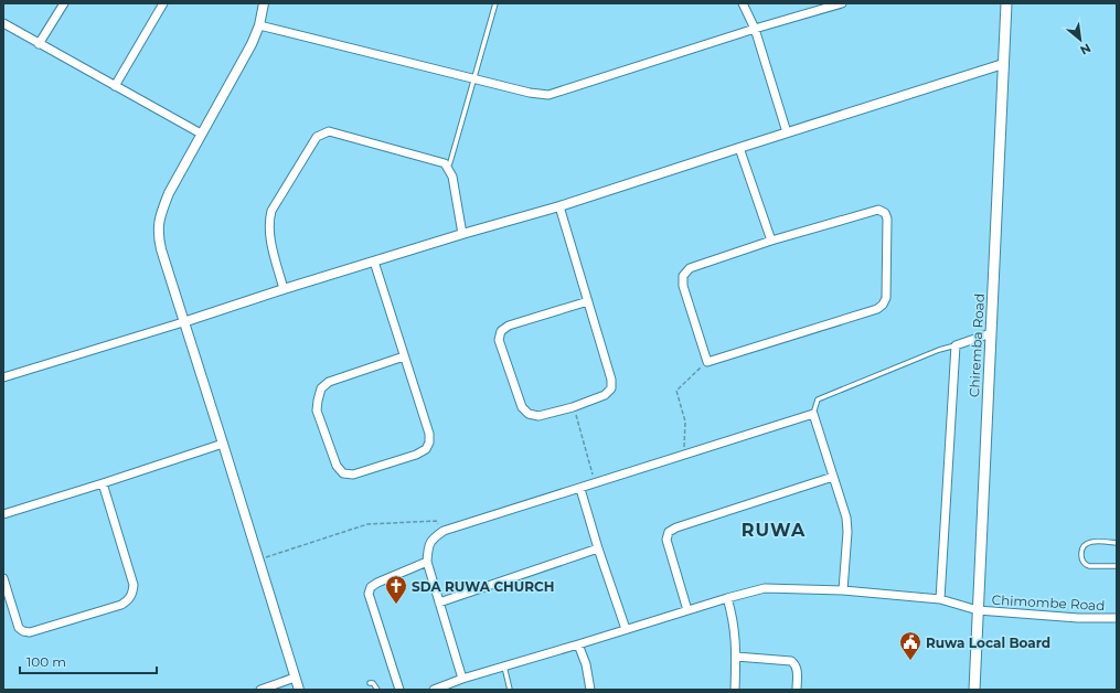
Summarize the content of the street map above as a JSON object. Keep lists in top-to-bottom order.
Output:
{
  "streets": {
    "main road": ["Chiremba Road"],
    "street": ["Chimombe Road"]
  },
  "crossings": [
    ["Chiremba Road", "Chimombe Road"]
  ],
  "districts": ["RUWA"],
  "places": {
    "church": ["SDA RUWA CHURCH"],
    "public building": ["Ruwa Local Board"]
  },
  "scale_bar": "100 m",
  "north": "bottom right"
}
